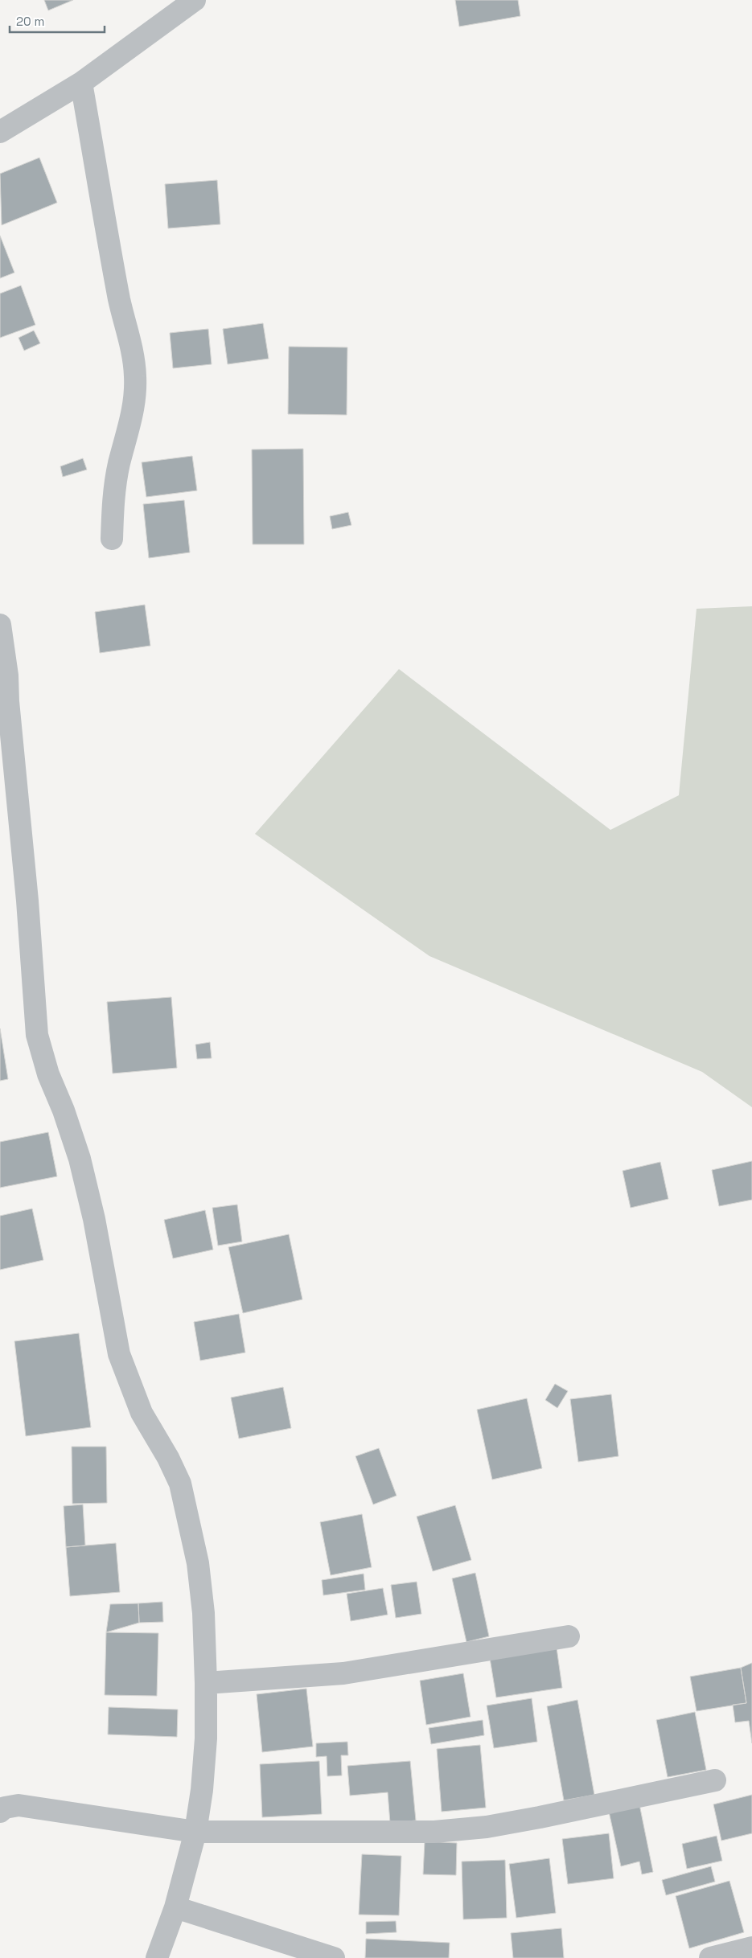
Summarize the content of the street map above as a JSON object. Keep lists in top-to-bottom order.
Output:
{
  "scale_bar": "20 m"
}
